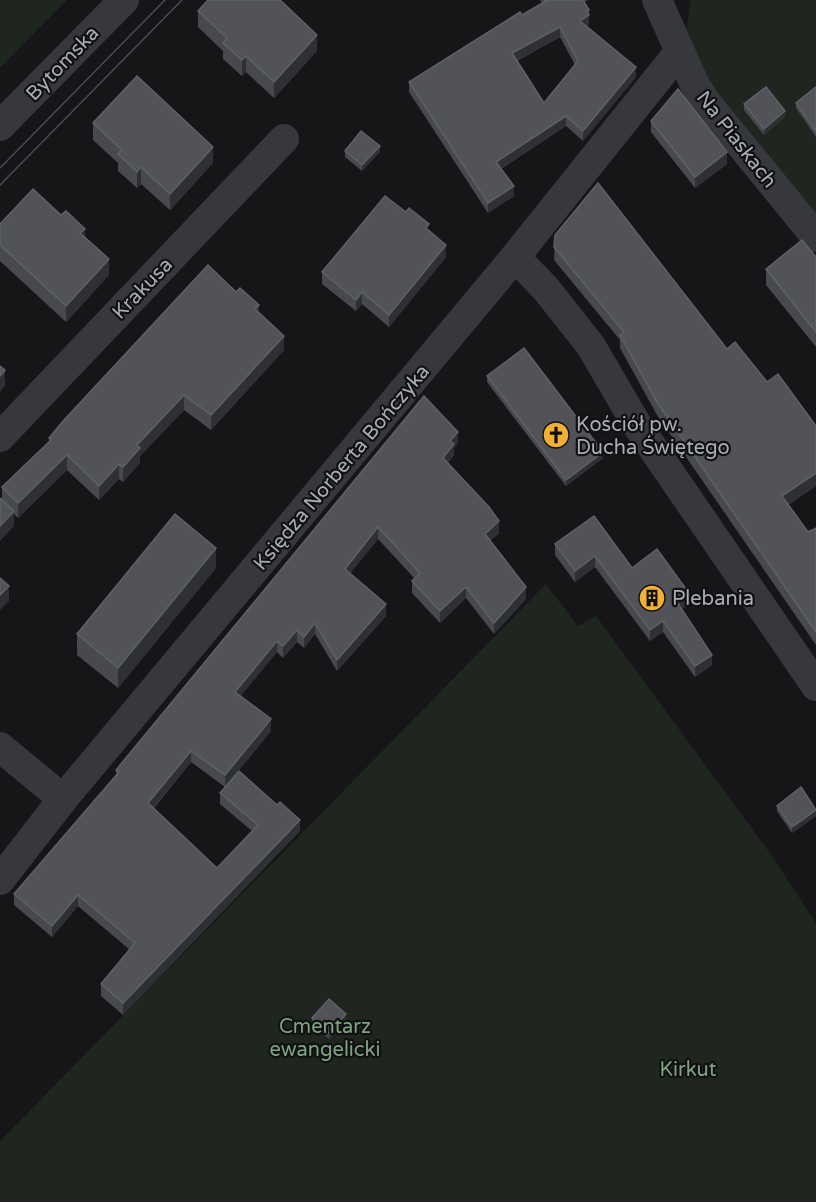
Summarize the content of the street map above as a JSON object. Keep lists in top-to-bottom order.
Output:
{
  "streets": {
    "street": [
      "Bytomska",
      "Na Piaskach",
      "Krakusa",
      "Księdza Norberta Bończyka"
    ]
  },
  "crossings": [
    ["Na Piaskach", "Księdza Norberta Bończyka"]
  ],
  "parks": ["Cmentarz ewangelicki", "Kirkut"],
  "places": {
    "church": ["Kościół pw. Ducha Świętego"],
    "building": ["Plebania"]
  }
}
